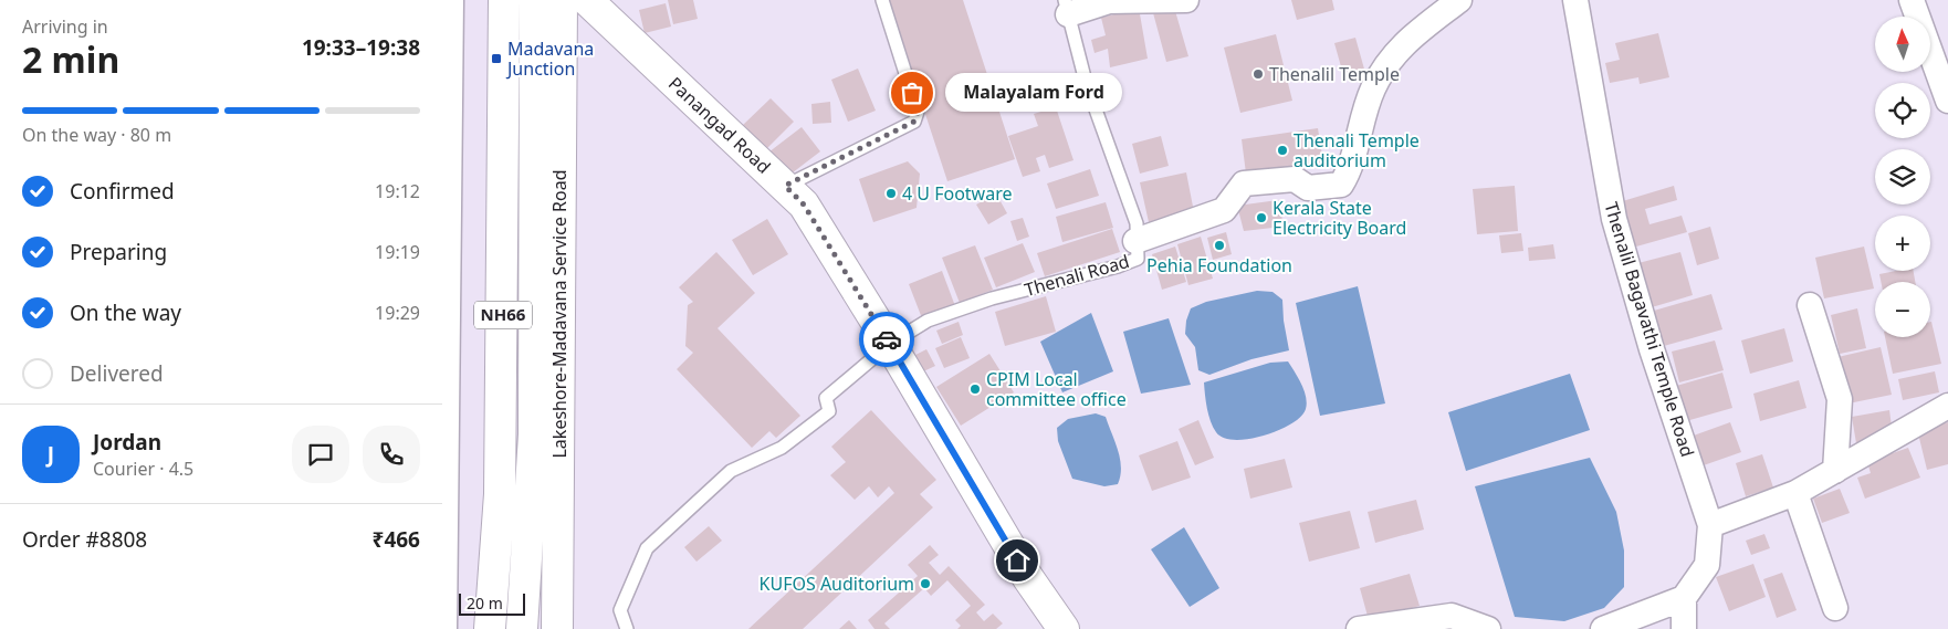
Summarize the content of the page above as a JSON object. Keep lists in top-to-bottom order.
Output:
{
  "streets": {
    "main road": ["Panangad Road", "Lakeshore-Madavana Service Road", "NH66"],
    "street": ["Thenalil Bagavathi Temple Road"],
    "lane": ["Thenali Road"]
  },
  "crossings": [
    ["Panangad Road", "Thenali Road"]
  ],
  "places": {
    "transit": ["Madavana Junction"],
    "other": [
      "Thenalil Temple",
      "Malayalam Ford",
      "Thenali Temple auditorium",
      "4 U Footware",
      "Kerala State Electricity Board",
      "Pehia Foundation",
      "CPIM Local committee office",
      "KUFOS Auditorium"
    ]
  },
  "scale_bar": "20 m",
  "north": "top",
  "page": {
    "heading": ["2 min", "Arriving in", "19:33–19:38"],
    "panel": [
      "Jordan",
      "Courier · 4.5",
      "Order #8808",
      "₹466"
    ],
    "map_buttons": ["+", "−"],
    "bubble": "Malayalam Ford",
    "bar": "On the way · 80 m",
    "list": [
      ["Confirmed", "19:12"],
      ["Preparing", "19:19"],
      ["On the way", "19:29"],
      "Delivered"
    ],
    "round": "J",
    "scale": "20 m"
  }
}
